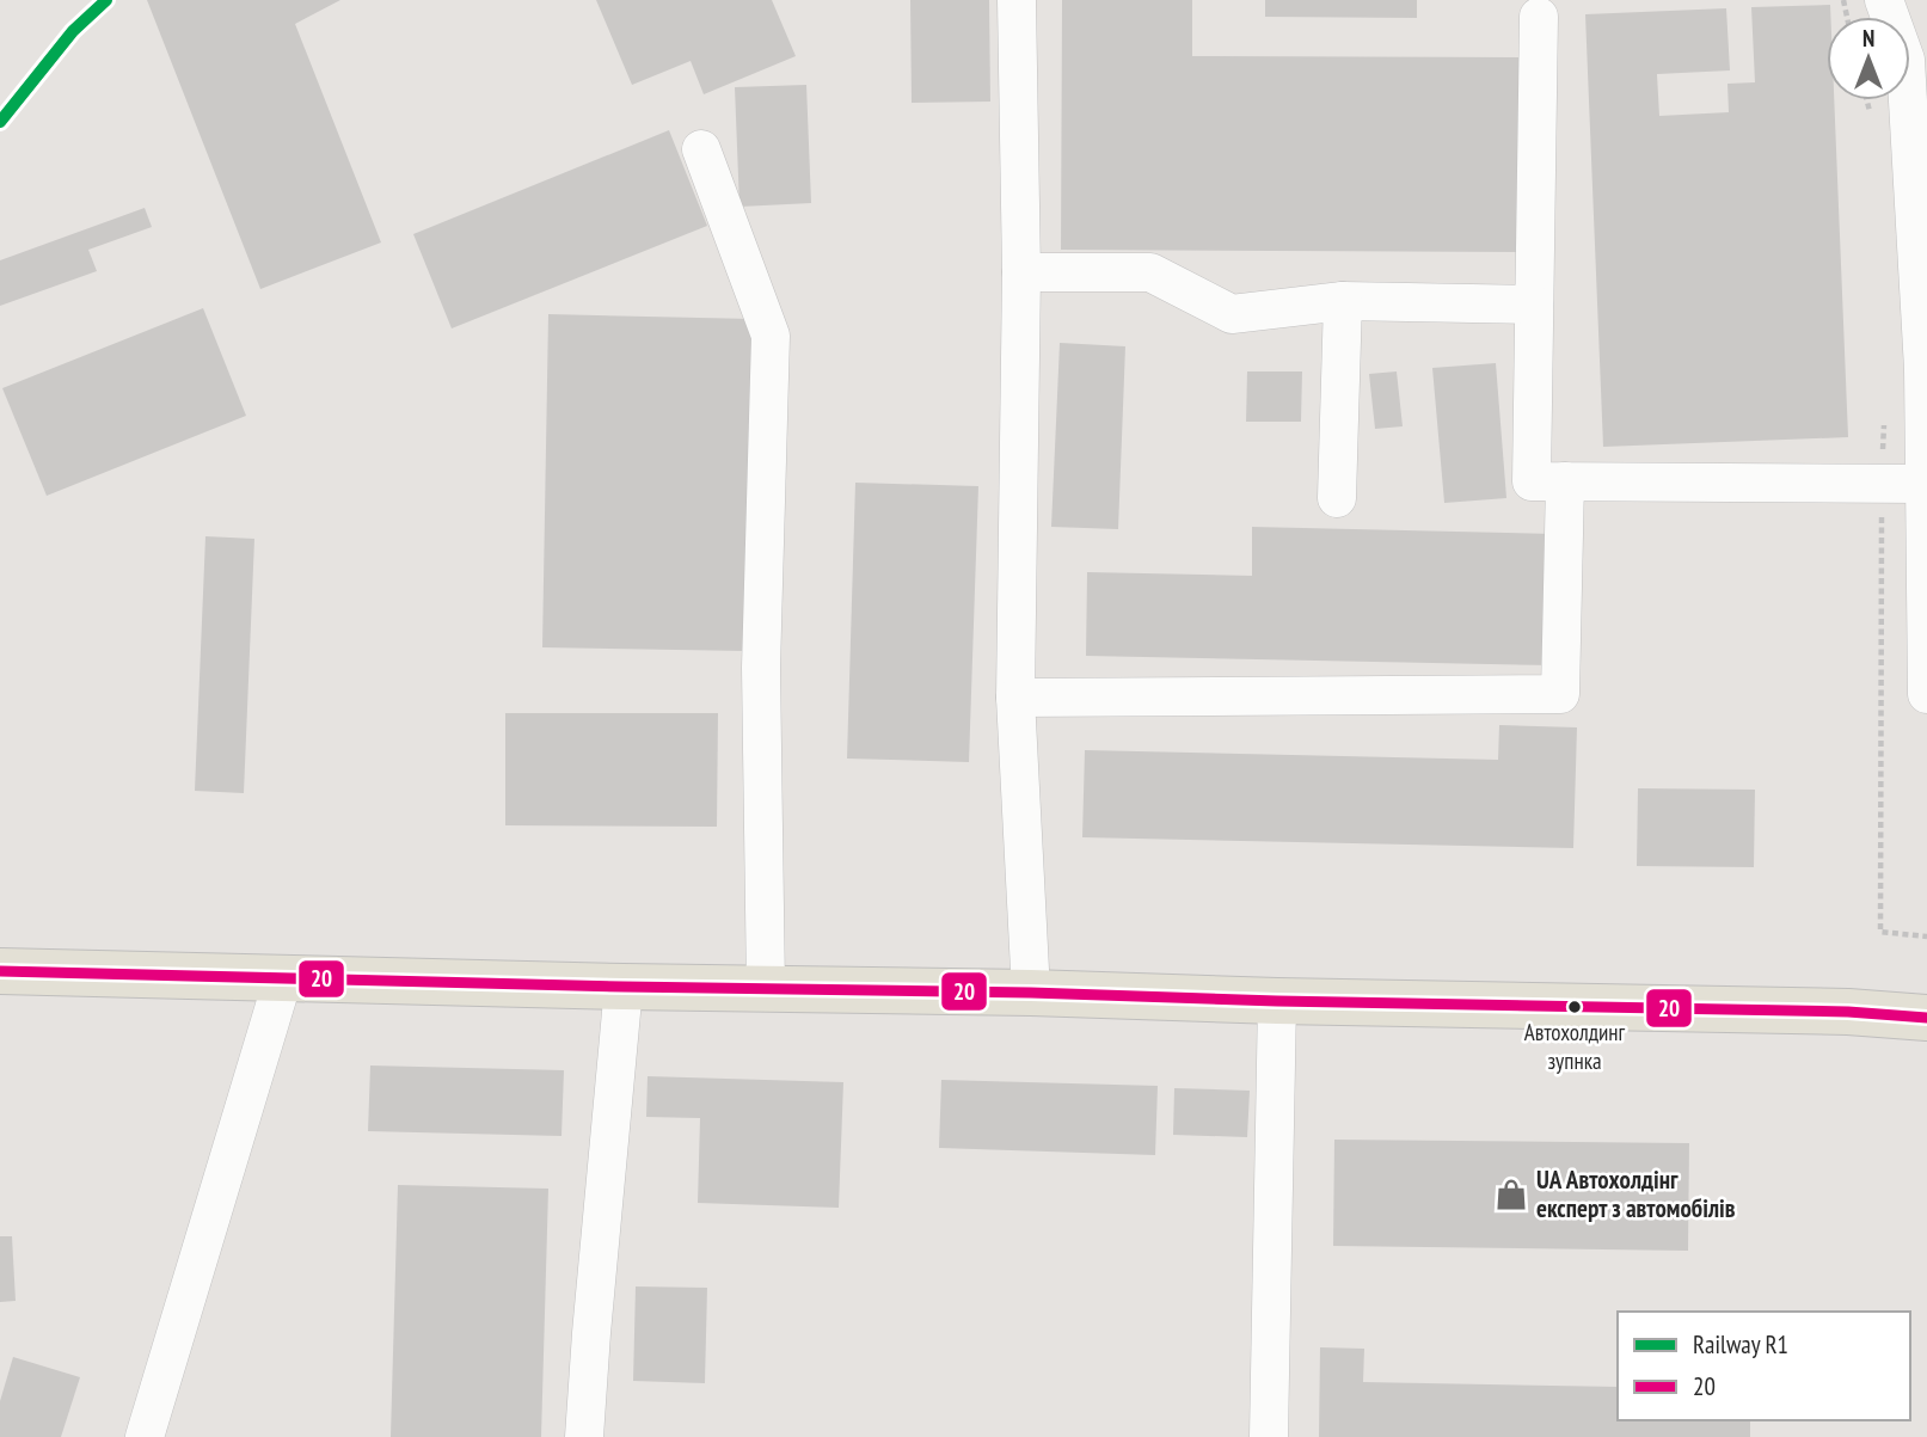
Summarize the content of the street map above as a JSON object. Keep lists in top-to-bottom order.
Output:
{
  "places": {
    "other": ["Автохолдинг зупнка"],
    "shop": ["UA Автохолдінг експерт з автомобілів"]
  },
  "lines": ["rail line R1", "transit line 20"],
  "legend": ["Railway R1", "20"],
  "north": "top"
}
